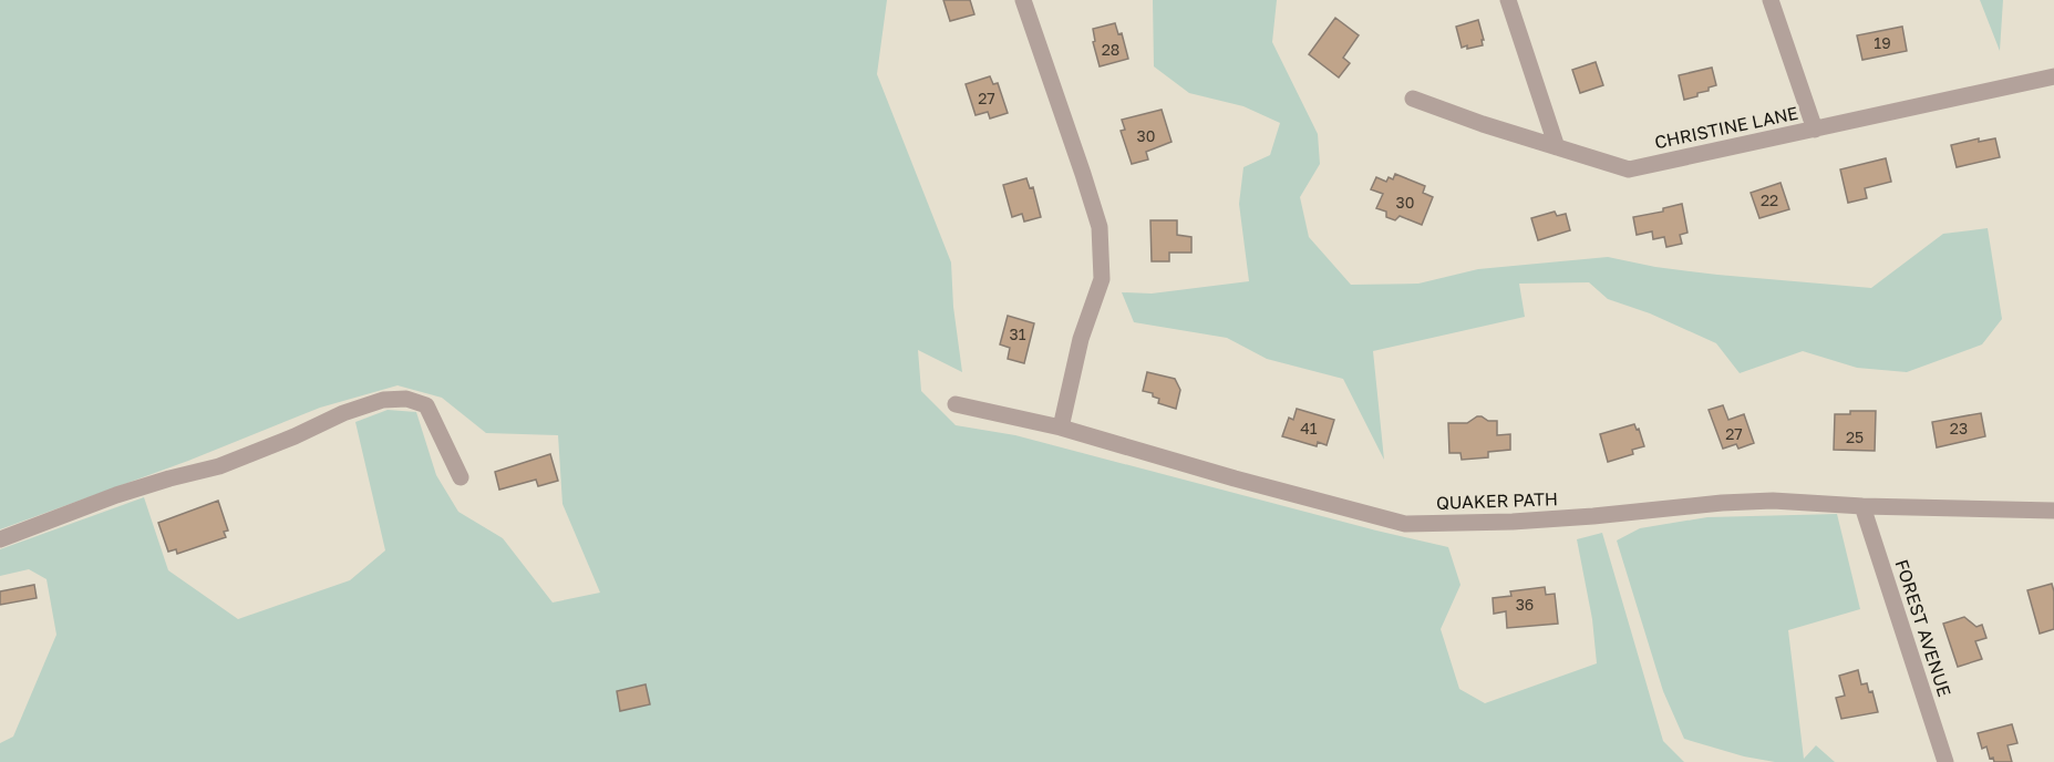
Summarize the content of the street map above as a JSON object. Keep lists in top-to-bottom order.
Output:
{
  "streets": {
    "street": ["CHRISTINE LANE", "QUAKER PATH", "FOREST AVENUE"]
  },
  "crossings": [
    ["QUAKER PATH", "FOREST AVENUE"]
  ],
  "house_numbers": [
    "19",
    "28",
    "27",
    "30",
    "22",
    "30",
    "31",
    "41",
    "23",
    "27",
    "25",
    "36"
  ]
}
